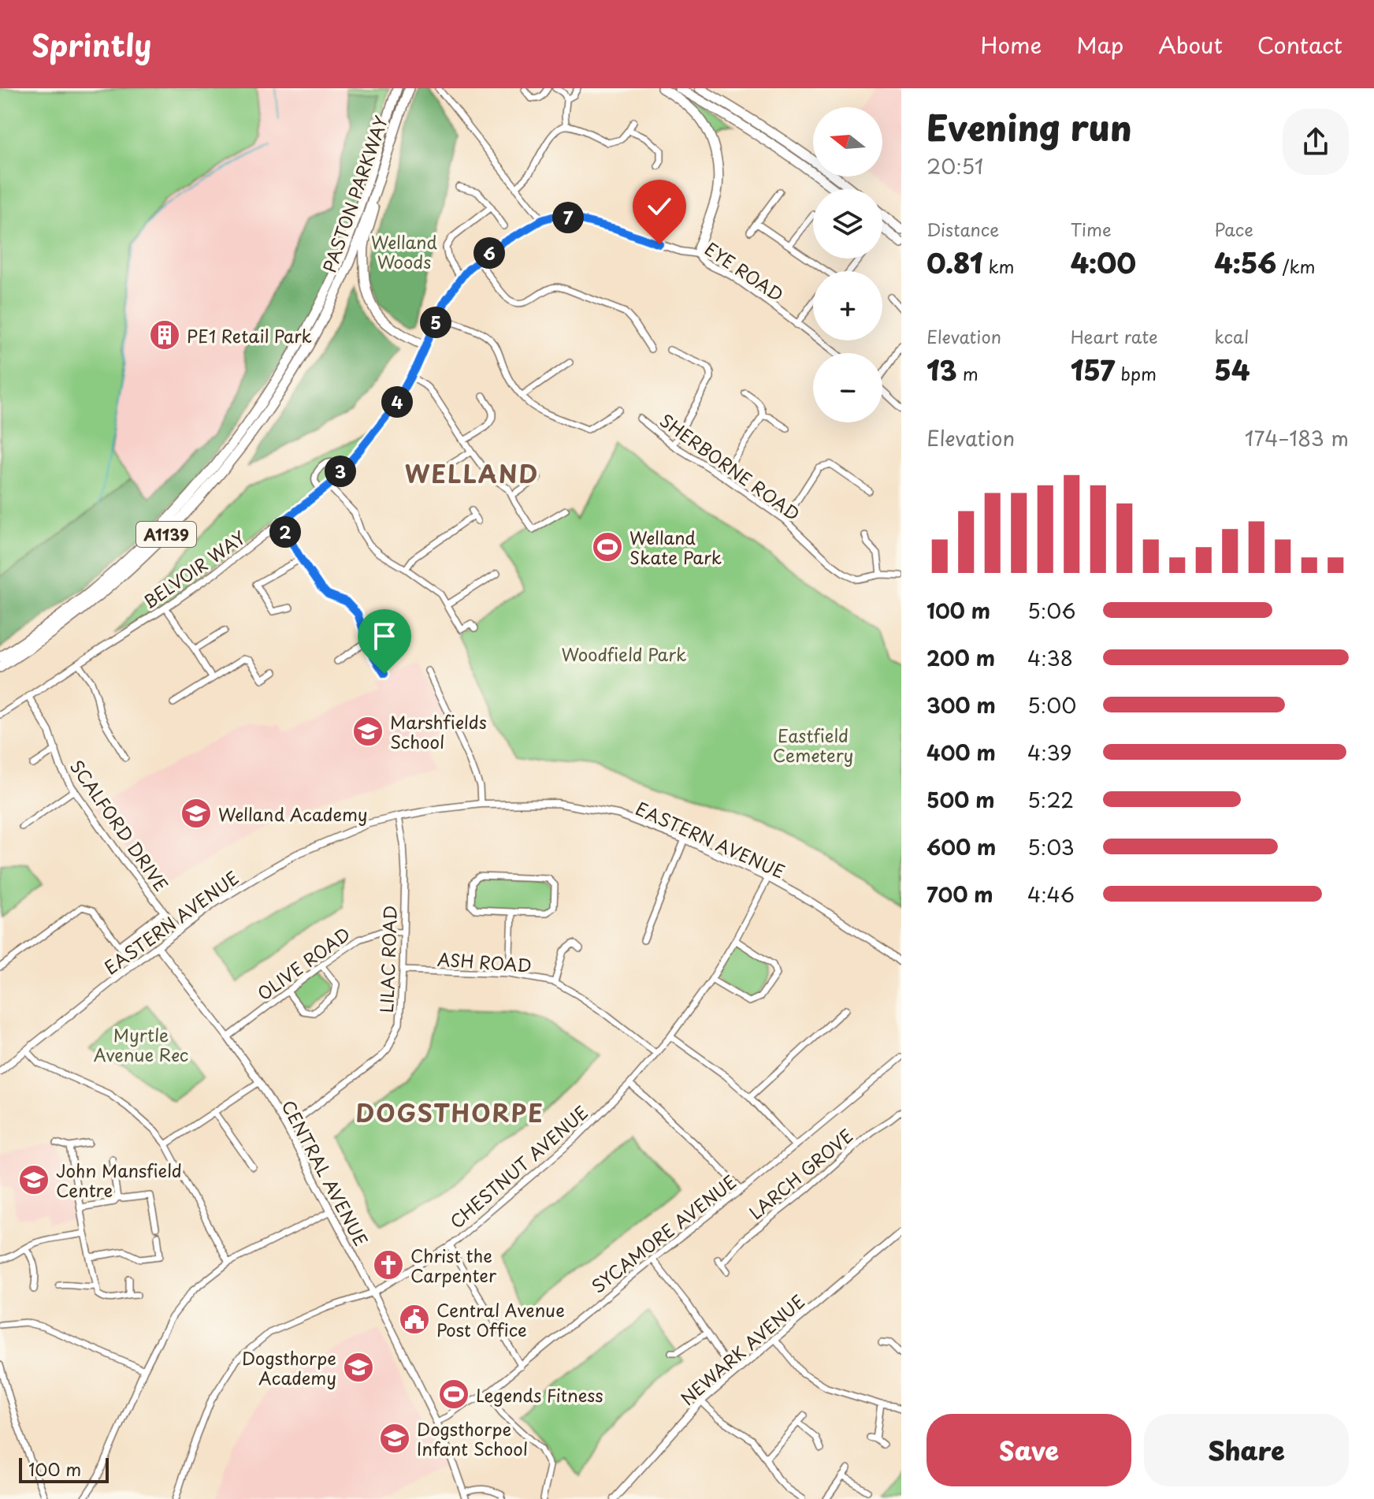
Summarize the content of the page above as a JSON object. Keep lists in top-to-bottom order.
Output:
{
  "streets": {
    "highway": ["PASTON PARKWAY", "A1139"],
    "street": [
      "EYE ROAD",
      "SHERBORNE ROAD",
      "BELVOIR WAY",
      "SCALFORD DRIVE",
      "EASTERN AVENUE",
      "LILAC ROAD",
      "ASH ROAD",
      "OLIVE ROAD",
      "CHESTNUT AVENUE",
      "CENTRAL AVENUE",
      "LARCH GROVE",
      "SYCAMORE AVENUE",
      "NEWARK AVENUE"
    ]
  },
  "crossings": [
    ["EYE ROAD", "BELVOIR WAY"],
    ["BELVOIR WAY", "SCALFORD DRIVE"],
    ["SCALFORD DRIVE", "EASTERN AVENUE"],
    ["EASTERN AVENUE", "LILAC ROAD"],
    ["EASTERN AVENUE", "CHESTNUT AVENUE"],
    ["EASTERN AVENUE", "CENTRAL AVENUE"],
    ["LILAC ROAD", "ASH ROAD"],
    ["LILAC ROAD", "OLIVE ROAD"],
    ["LILAC ROAD", "CENTRAL AVENUE"],
    ["ASH ROAD", "CHESTNUT AVENUE"],
    ["OLIVE ROAD", "CENTRAL AVENUE"],
    ["CHESTNUT AVENUE", "CENTRAL AVENUE"],
    ["CENTRAL AVENUE", "SYCAMORE AVENUE"]
  ],
  "districts": ["WELLAND", "DOGSTHORPE"],
  "parks": [
    "Welland Woods",
    "Woodfield Park",
    "Eastfield Cemetery",
    "Myrtle Avenue Rec"
  ],
  "places": {
    "building": ["PE1 Retail Park"],
    "sports": ["Welland Skate Park", "Legends Fitness"],
    "school or university": [
      "Marshfields School",
      "Welland Academy",
      "John Mansfield Centre",
      "Dogsthorpe Academy",
      "Dogsthorpe Infant School"
    ],
    "church": ["Christ the Carpenter"],
    "public building": ["Central Avenue Post Office"]
  },
  "scale_bar": "100 m",
  "north": "left",
  "page": {
    "header": "Sprintly",
    "nav": [
      "Home",
      "Map",
      "About",
      "Contact"
    ],
    "heading": ["Evening run", "20:51"],
    "map_buttons": ["+", "−"],
    "stats": [
      ["Distance", "0.81 km"],
      ["Time", "4:00"],
      ["Pace", "4:56 /km"],
      ["Elevation", "13 m"],
      ["Heart rate", "157 bpm"],
      ["kcal", "54"]
    ],
    "pins": [
      "7",
      "6",
      "5",
      "4",
      "3",
      "2"
    ],
    "chart": ["Elevation", "174–183 m"],
    "list": [
      {
        "name": "100 m",
        "note": "5:06"
      },
      {
        "name": "200 m",
        "note": "4:38"
      },
      {
        "name": "300 m",
        "note": "5:00"
      },
      {
        "name": "400 m",
        "note": "4:39"
      },
      {
        "name": "500 m",
        "note": "5:22"
      },
      {
        "name": "600 m",
        "note": "5:03"
      },
      {
        "name": "700 m",
        "note": "4:46"
      }
    ],
    "buttons": ["Save", "Share"],
    "scale": "100 m"
  }
}
